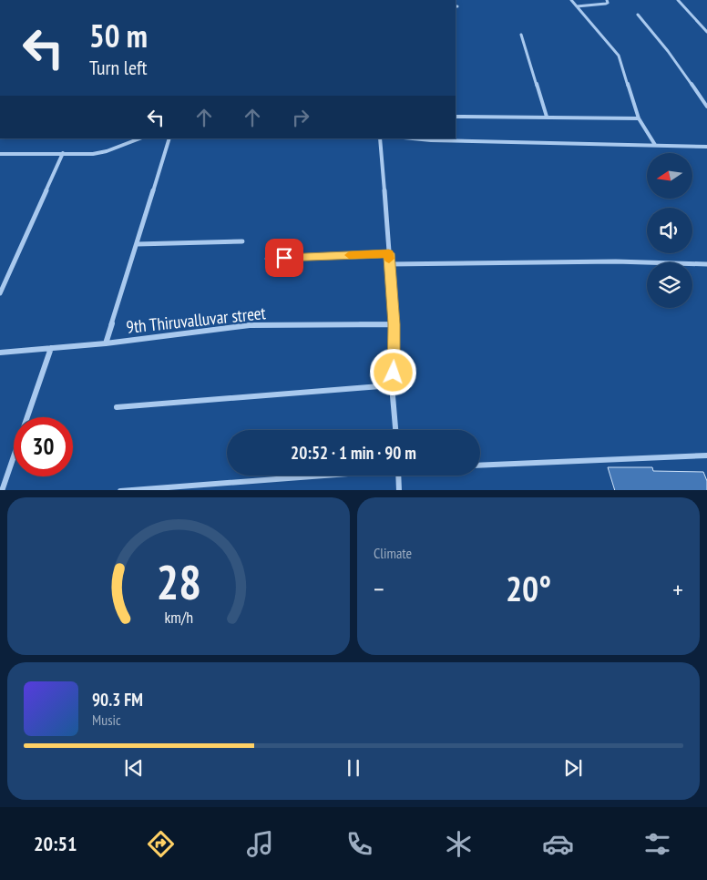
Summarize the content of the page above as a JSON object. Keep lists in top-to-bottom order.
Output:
{
  "streets": {
    "street": ["9th Thiruvalluvar street"]
  },
  "north": "left",
  "page": {
    "turn": ["50 m", "Turn left"],
    "limit": "30",
    "trip": "20:52 · 1 min · 90 m",
    "tile": "Climate",
    "heat": ["−", "20°", "+"],
    "song": ["90.3 FM", "Music"],
    "tabs": "20:51",
    "gauge": ["28", "km/h"]
  }
}
